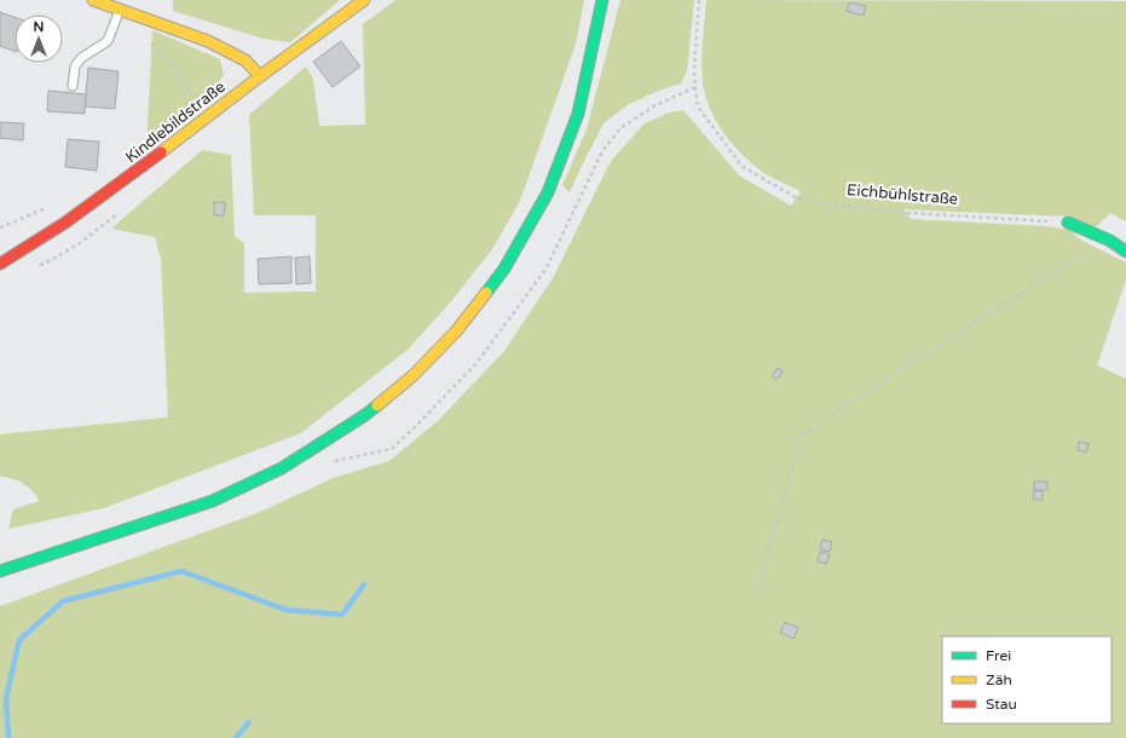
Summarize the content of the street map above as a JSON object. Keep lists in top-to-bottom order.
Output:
{
  "streets": {
    "main road": ["Kindlebildstraße"],
    "path": ["Eichbühlstraße"]
  },
  "legend": ["Frei", "Zäh", "Stau"],
  "north": "top"
}
